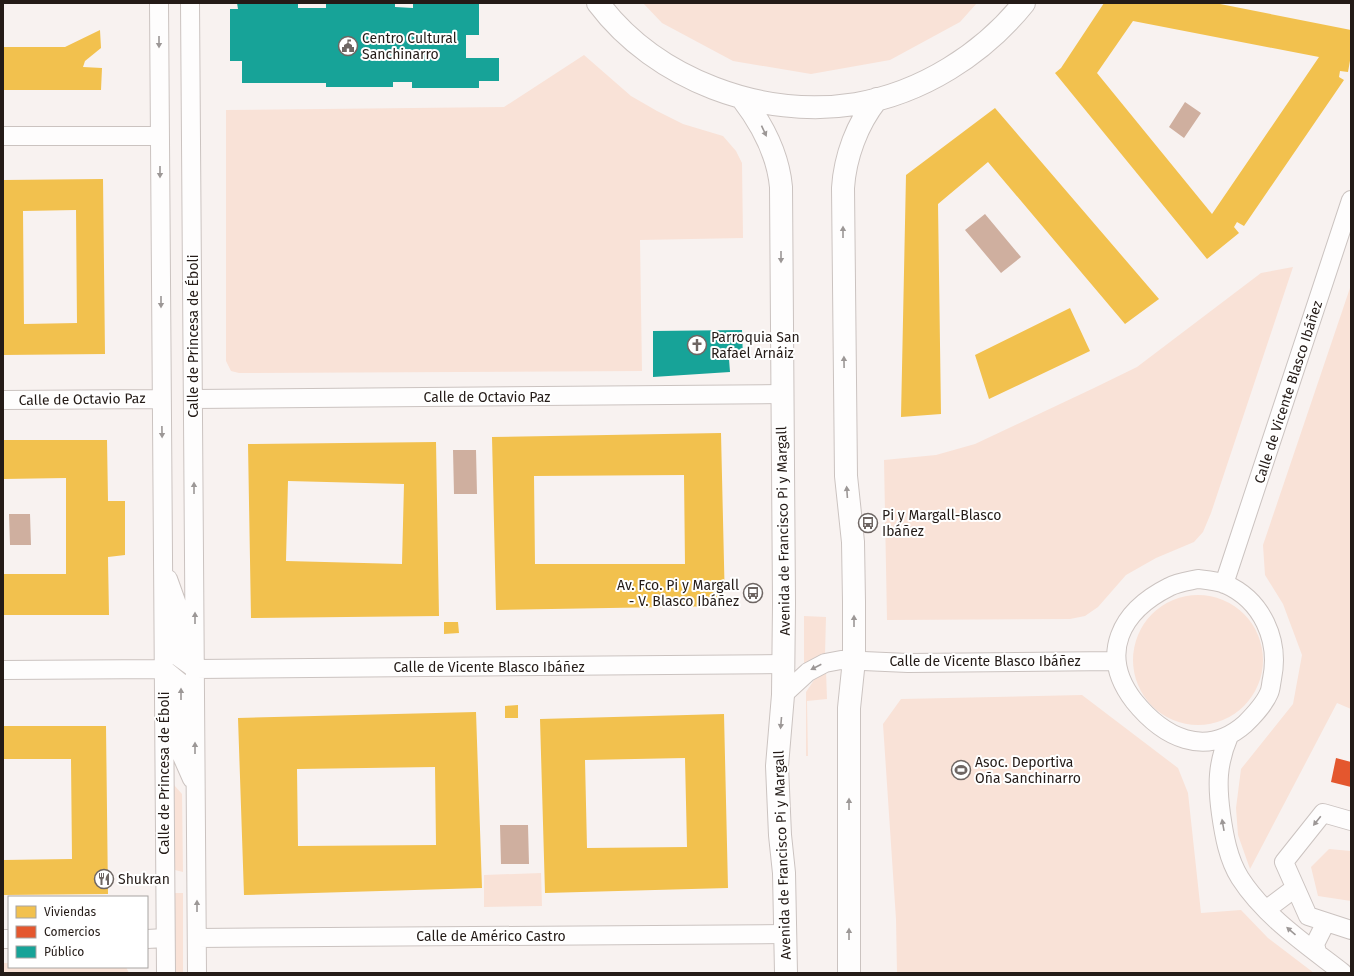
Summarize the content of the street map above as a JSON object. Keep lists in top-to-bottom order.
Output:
{
  "streets": {
    "street": [
      "Calle de Princesa de Éboli",
      "Calle de Vicente Blasco Ibáñez",
      "Calle de Octavio Paz",
      "Avenida de Francisco Pi y Margall",
      "Calle de Américo Castro"
    ]
  },
  "crossings": [
    ["Calle de Princesa de Éboli", "Calle de Vicente Blasco Ibáñez"],
    ["Calle de Princesa de Éboli", "Calle de Octavio Paz"],
    ["Calle de Princesa de Éboli", "Calle de Américo Castro"],
    ["Calle de Vicente Blasco Ibáñez", "Avenida de Francisco Pi y Margall"],
    ["Calle de Octavio Paz", "Avenida de Francisco Pi y Margall"],
    ["Avenida de Francisco Pi y Margall", "Calle de Américo Castro"]
  ],
  "places": {
    "public building": ["Centro Cultural Sanchinarro"],
    "church": ["Parroquia San Rafael Arnáiz"],
    "bus stop": ["Pi y Margall-Blasco Ibáñez", "Av. Fco. Pi y Margall - V. Blasco Ibáñez"],
    "sports": ["Asoc. Deportiva Oña Sanchinarro"],
    "restaurant": ["Shukran"]
  },
  "legend": ["Viviendas", "Comercios", "Público"]
}
